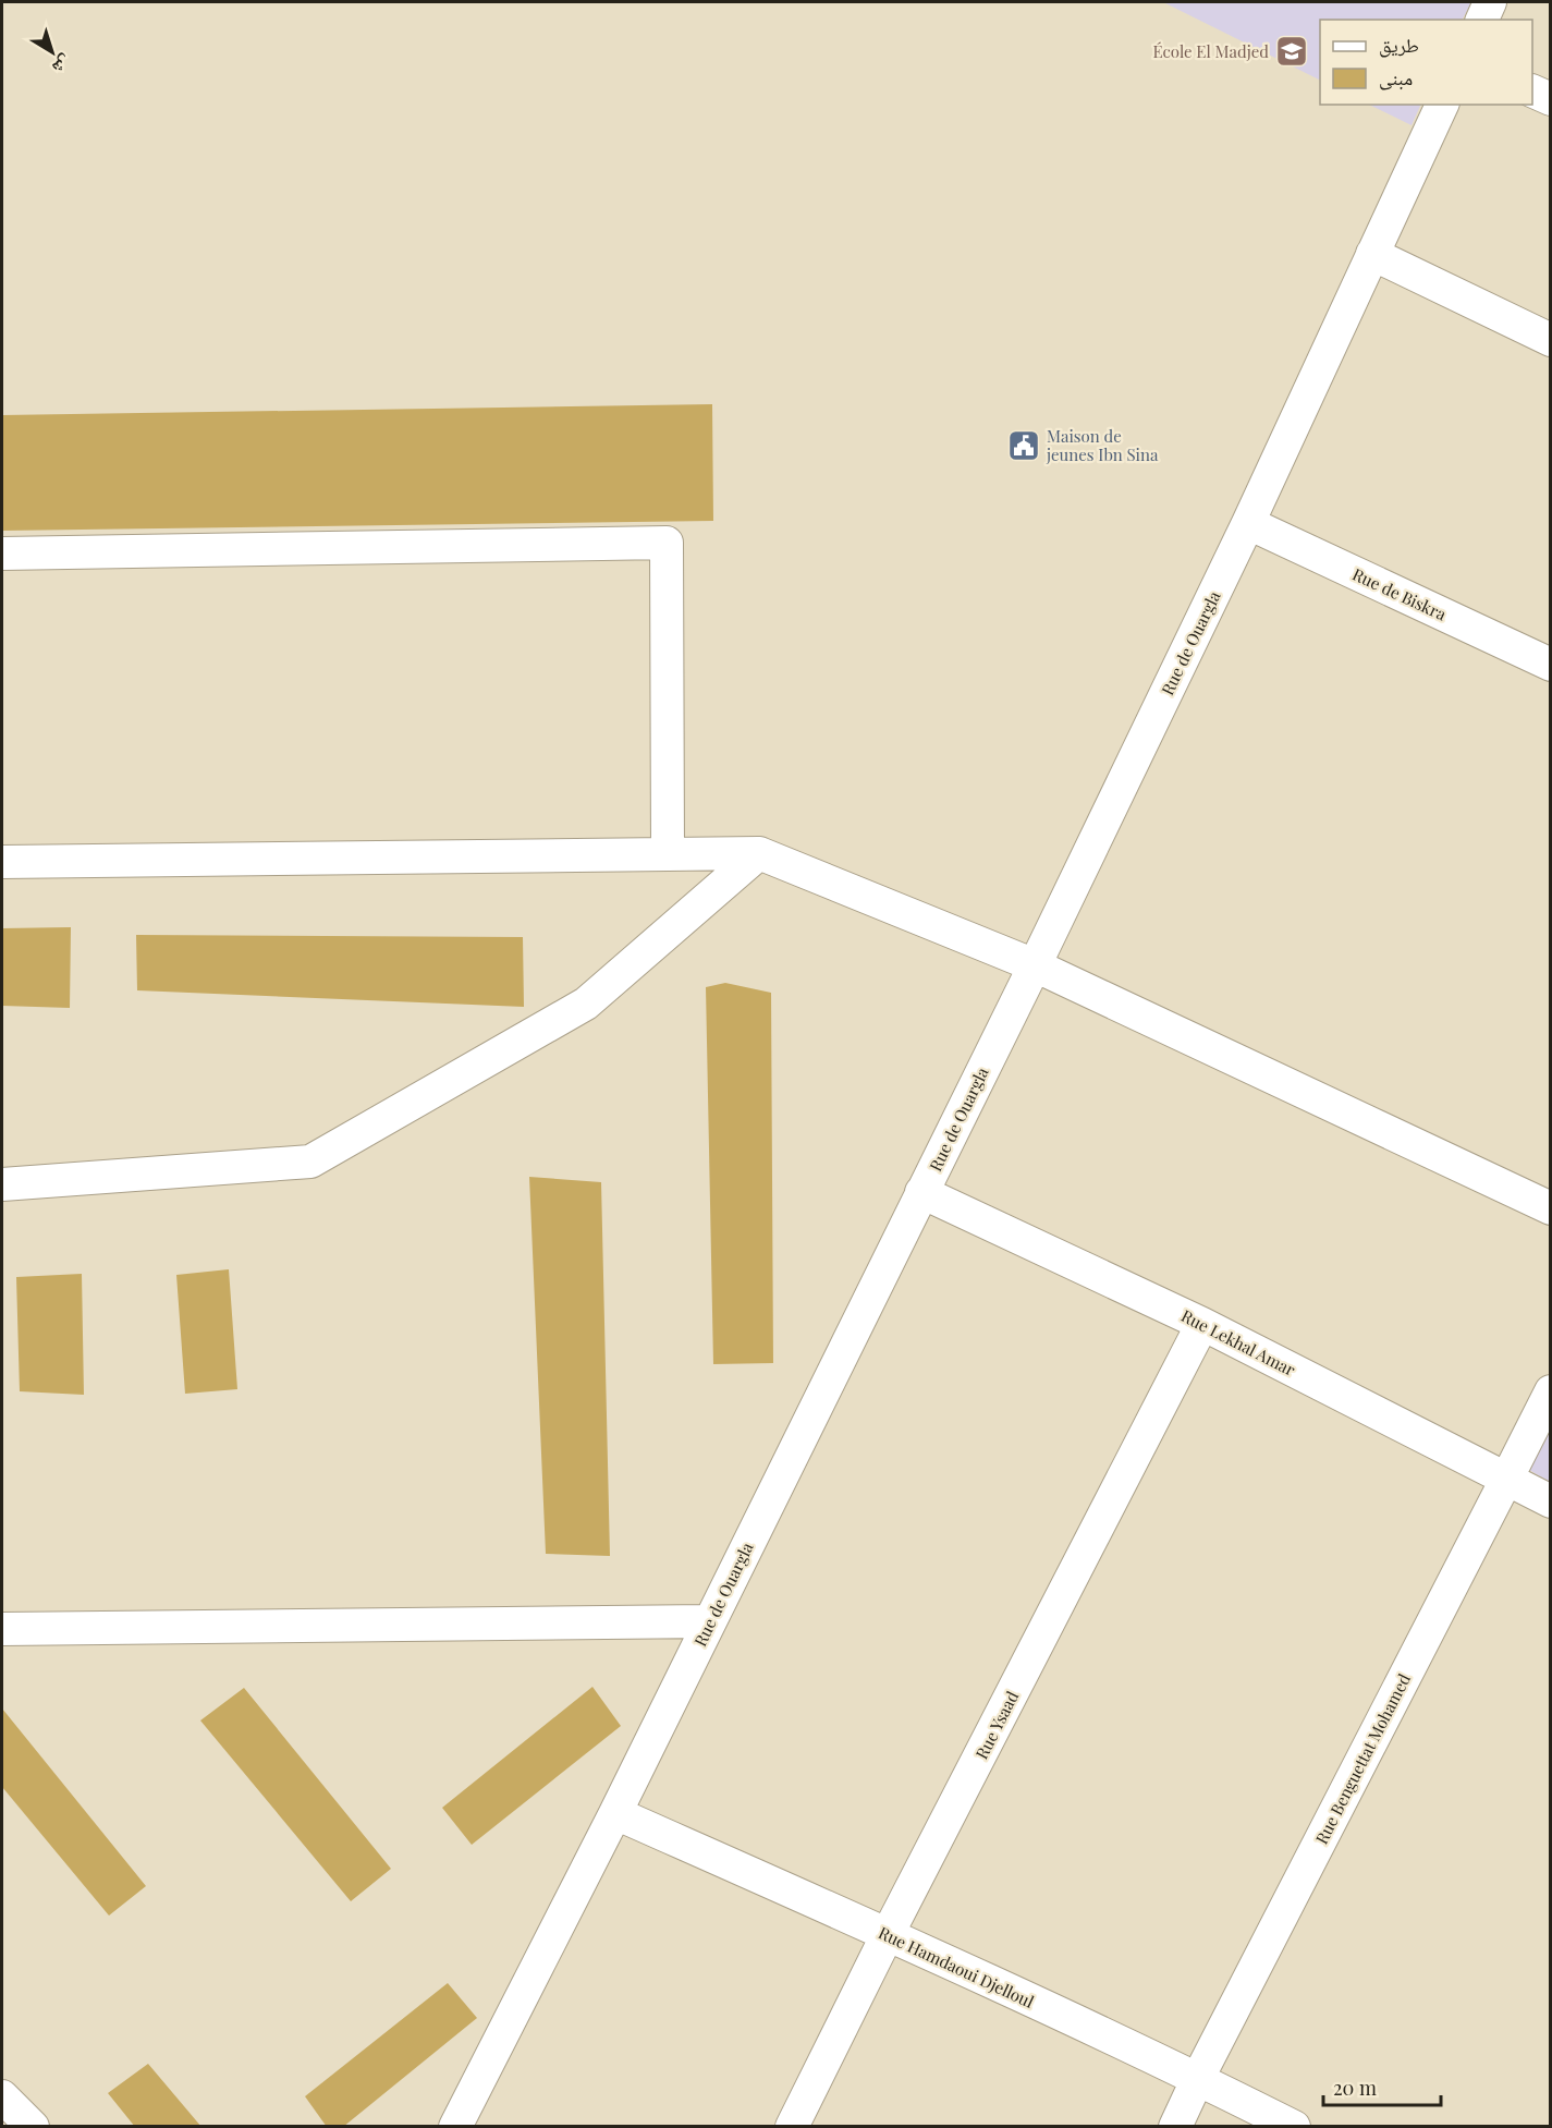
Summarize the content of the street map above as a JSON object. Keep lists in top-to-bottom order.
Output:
{
  "streets": {
    "street": [
      "Rue de Biskra",
      "Rue de Ouargla",
      "Rue Lekhal Amar",
      "Rue Ysaad",
      "Rue Benguettat Mohamed",
      "Rue Hamdaoui Djelloul"
    ]
  },
  "crossings": [
    ["Rue de Biskra", "Rue de Ouargla"],
    ["Rue de Ouargla", "Rue Lekhal Amar"],
    ["Rue de Ouargla", "Rue Hamdaoui Djelloul"],
    ["Rue Lekhal Amar", "Rue Ysaad"],
    ["Rue Lekhal Amar", "Rue Benguettat Mohamed"],
    ["Rue Ysaad", "Rue Hamdaoui Djelloul"],
    ["Rue Benguettat Mohamed", "Rue Hamdaoui Djelloul"]
  ],
  "places": {
    "school or university": ["École El Madjed"],
    "public building": ["Maison de jeunes Ibn Sina"]
  },
  "legend": ["طريق", "مبنى"],
  "scale_bar": "20 m",
  "north": "bottom right"
}
